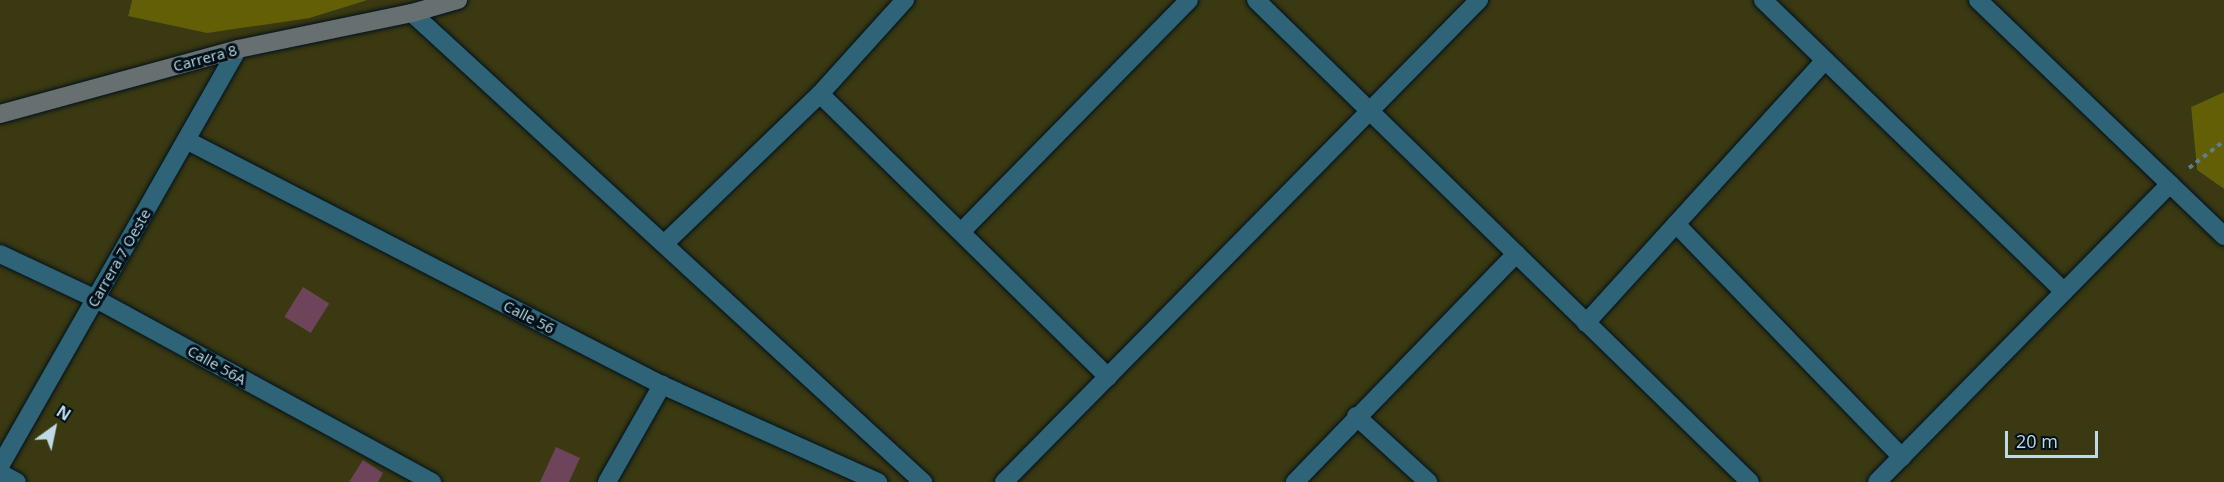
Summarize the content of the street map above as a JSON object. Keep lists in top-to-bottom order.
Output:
{
  "streets": {
    "street": [
      "Carrera 8",
      "Carrera 7 Oeste",
      "Calle 56",
      "Calle 56A"
    ]
  },
  "crossings": [
    ["Carrera 8", "Carrera 7 Oeste"],
    ["Carrera 7 Oeste", "Calle 56"],
    ["Carrera 7 Oeste", "Calle 56A"]
  ],
  "scale_bar": "20 m",
  "north": "top right"
}
